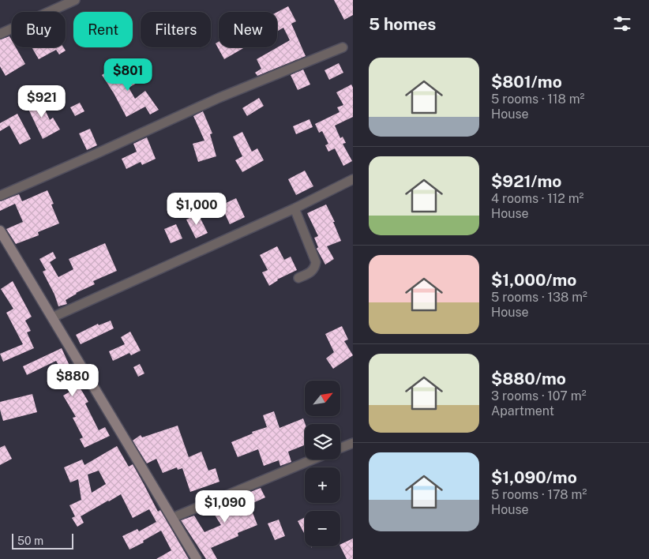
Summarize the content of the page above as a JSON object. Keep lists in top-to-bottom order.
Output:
{
  "scale_bar": "50 m",
  "north": "top right",
  "page": {
    "heading": "5 homes",
    "chip": [
      "Buy",
      "Rent",
      "Filters",
      "New"
    ],
    "list": [
      {
        "name": "$801/mo",
        "note": "5 rooms · 118 m² · House"
      },
      {
        "name": "$921/mo",
        "note": "4 rooms · 112 m² · House"
      },
      {
        "name": "$1,000/mo",
        "note": "5 rooms · 138 m² · House"
      },
      {
        "name": "$880/mo",
        "note": "3 rooms · 107 m² · Apartment"
      },
      {
        "name": "$1,090/mo",
        "note": "5 rooms · 178 m² · House"
      }
    ],
    "price": [
      "$801",
      "$921",
      "$1,000",
      "$880",
      "$1,090"
    ],
    "map_buttons": ["+", "−"],
    "scale": "50 m"
  }
}
